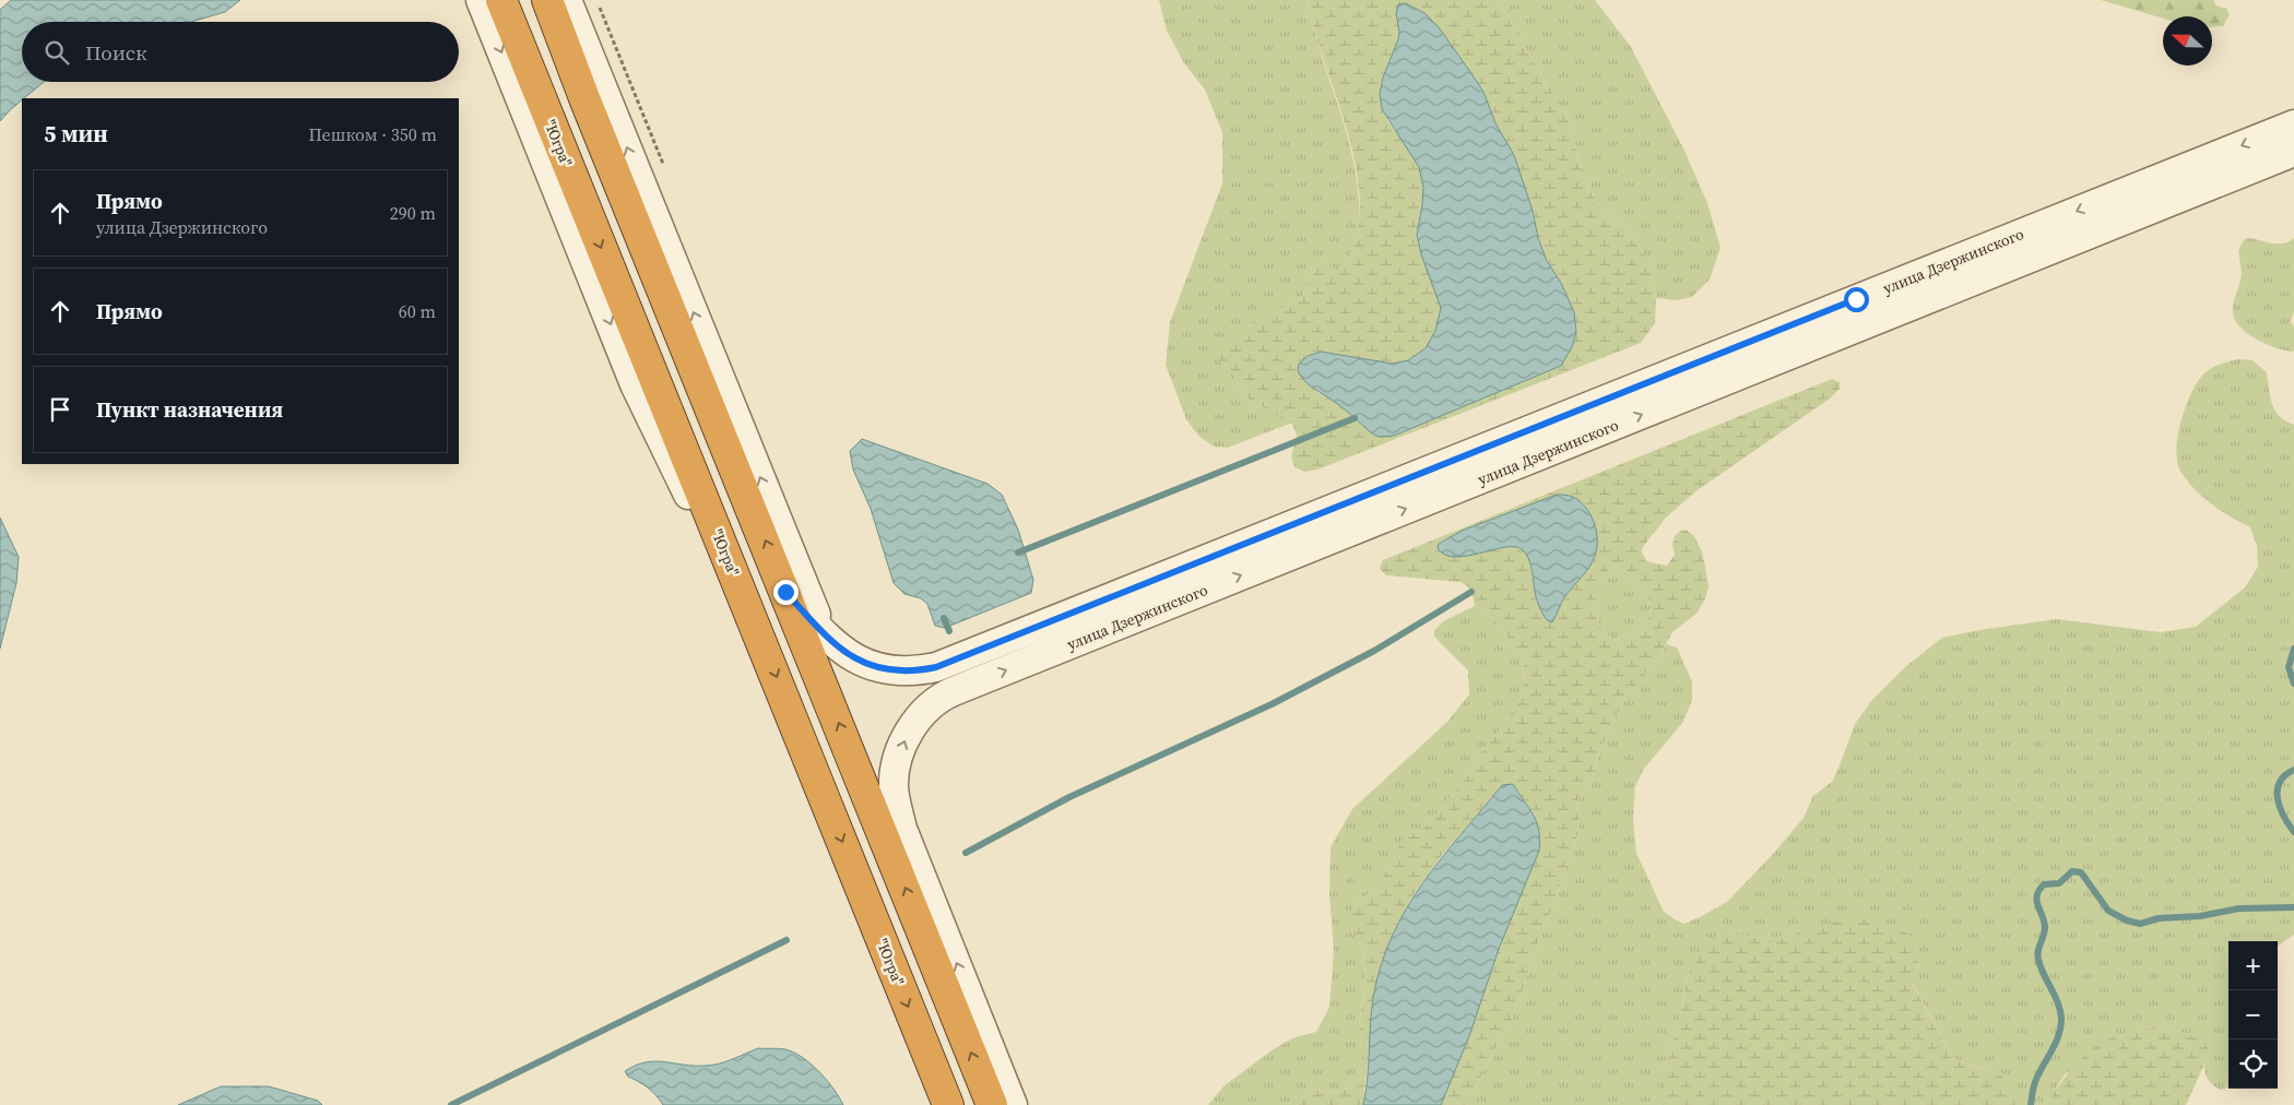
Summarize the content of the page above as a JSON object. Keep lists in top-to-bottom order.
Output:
{
  "streets": {
    "highway": ["\"Югра\""],
    "street": ["улица Дзержинского"]
  },
  "north": "left",
  "page": {
    "search": "Поиск",
    "heading": ["5 мин", "Пешком · 350 m"],
    "list": [
      ["Прямо", "улица Дзержинского", "290 m"],
      ["Прямо", "60 m"],
      "Пункт назначения"
    ],
    "map_buttons": ["+", "−"]
  }
}
